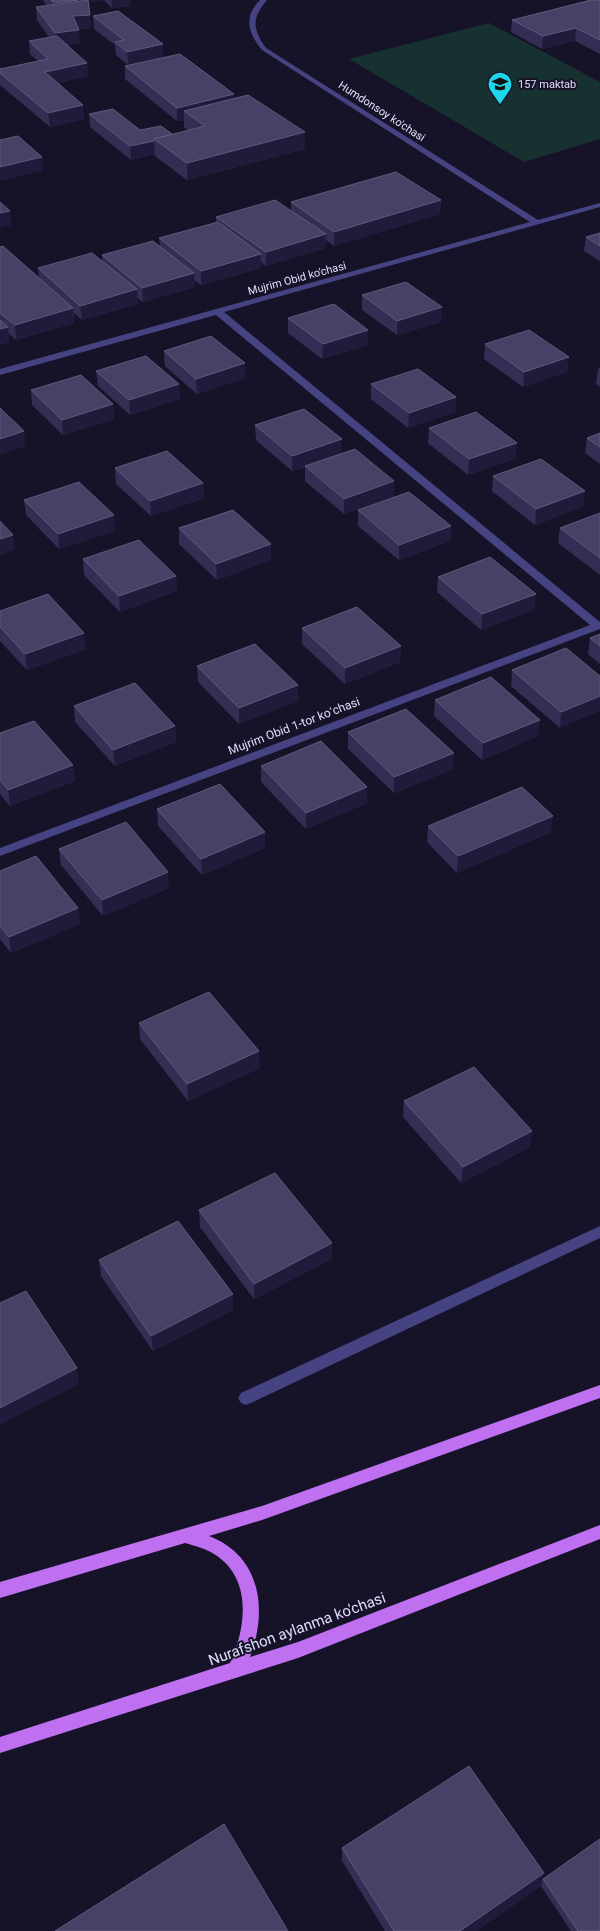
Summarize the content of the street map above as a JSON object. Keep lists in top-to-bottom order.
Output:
{
  "streets": {
    "main road": ["Nurafshon aylanma ko'chasi"],
    "street": ["Humdonsoy ko'chasi", "Mujrim Obid ko'chasi", "Mujrim Obid 1-tor koʻchasi"]
  },
  "crossings": [
    ["Humdonsoy ko'chasi", "Mujrim Obid ko'chasi"],
    ["Mujrim Obid ko'chasi", "Mujrim Obid 1-tor koʻchasi"]
  ],
  "places": {
    "school or university": ["157 maktab"]
  }
}
